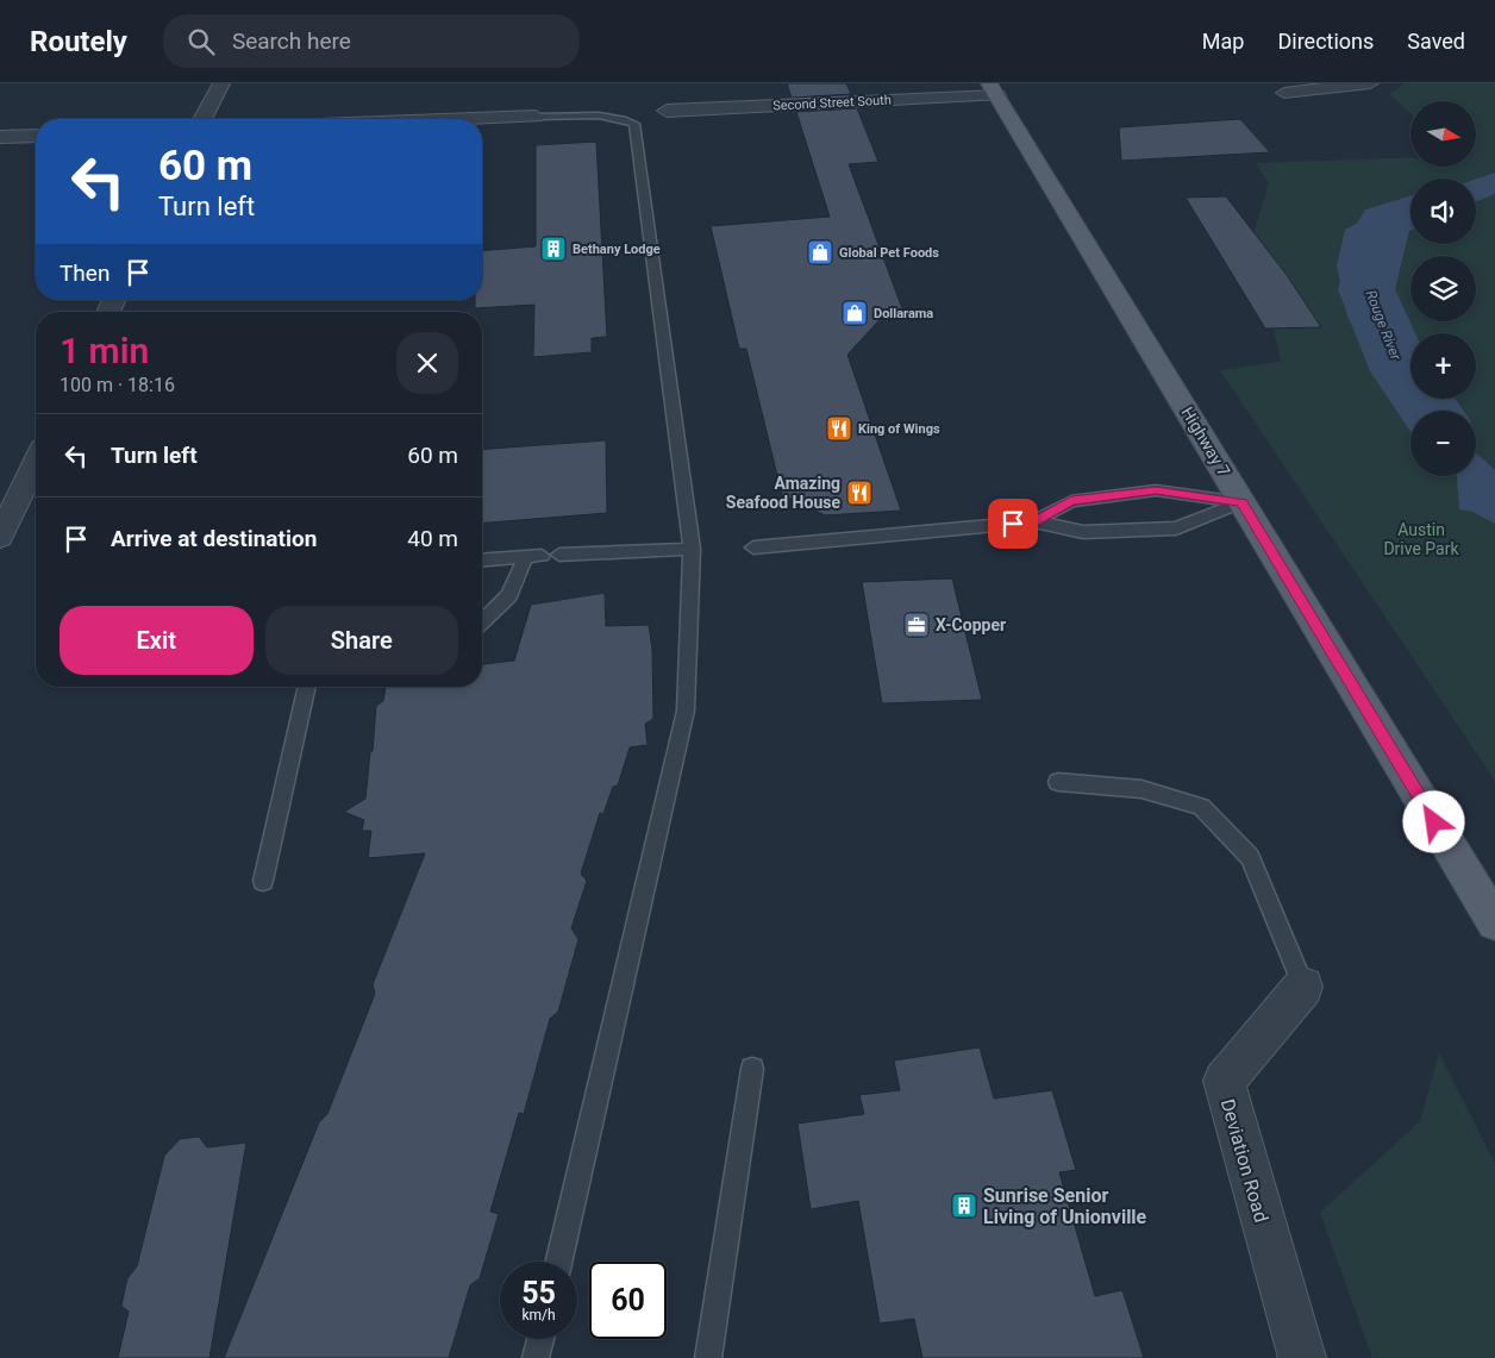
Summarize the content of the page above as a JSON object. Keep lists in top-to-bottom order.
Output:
{
  "streets": {
    "main road": ["Highway 7"],
    "street": ["Second Street South", "Deviation Road"]
  },
  "crossings": [
    ["Second Street South", "Highway 7"]
  ],
  "water": ["Rouge River"],
  "parks": ["Austin Drive Park"],
  "places": {
    "building": ["Bethany Lodge", "Sunrise Senior Living of Unionville"],
    "shop": ["Global Pet Foods", "Dollarama"],
    "restaurant": ["King of Wings", "Amazing Seafood House"],
    "office": ["X-Copper"]
  },
  "north": "right",
  "page": {
    "header": "Routely",
    "search": "Search here",
    "nav": ["Map", "Directions", "Saved"],
    "map_buttons": ["+", "−"],
    "turn": ["60 m", "Turn left"],
    "then": "Then",
    "heading": ["1 min", "100 m · 18:16"],
    "list": [
      {
        "name": "Turn left",
        "value": "60 m"
      },
      {
        "name": "Arrive at destination",
        "value": "40 m"
      }
    ],
    "buttons": ["Exit", "Share"],
    "speed": "55 km/h",
    "limit": "60"
  }
}
